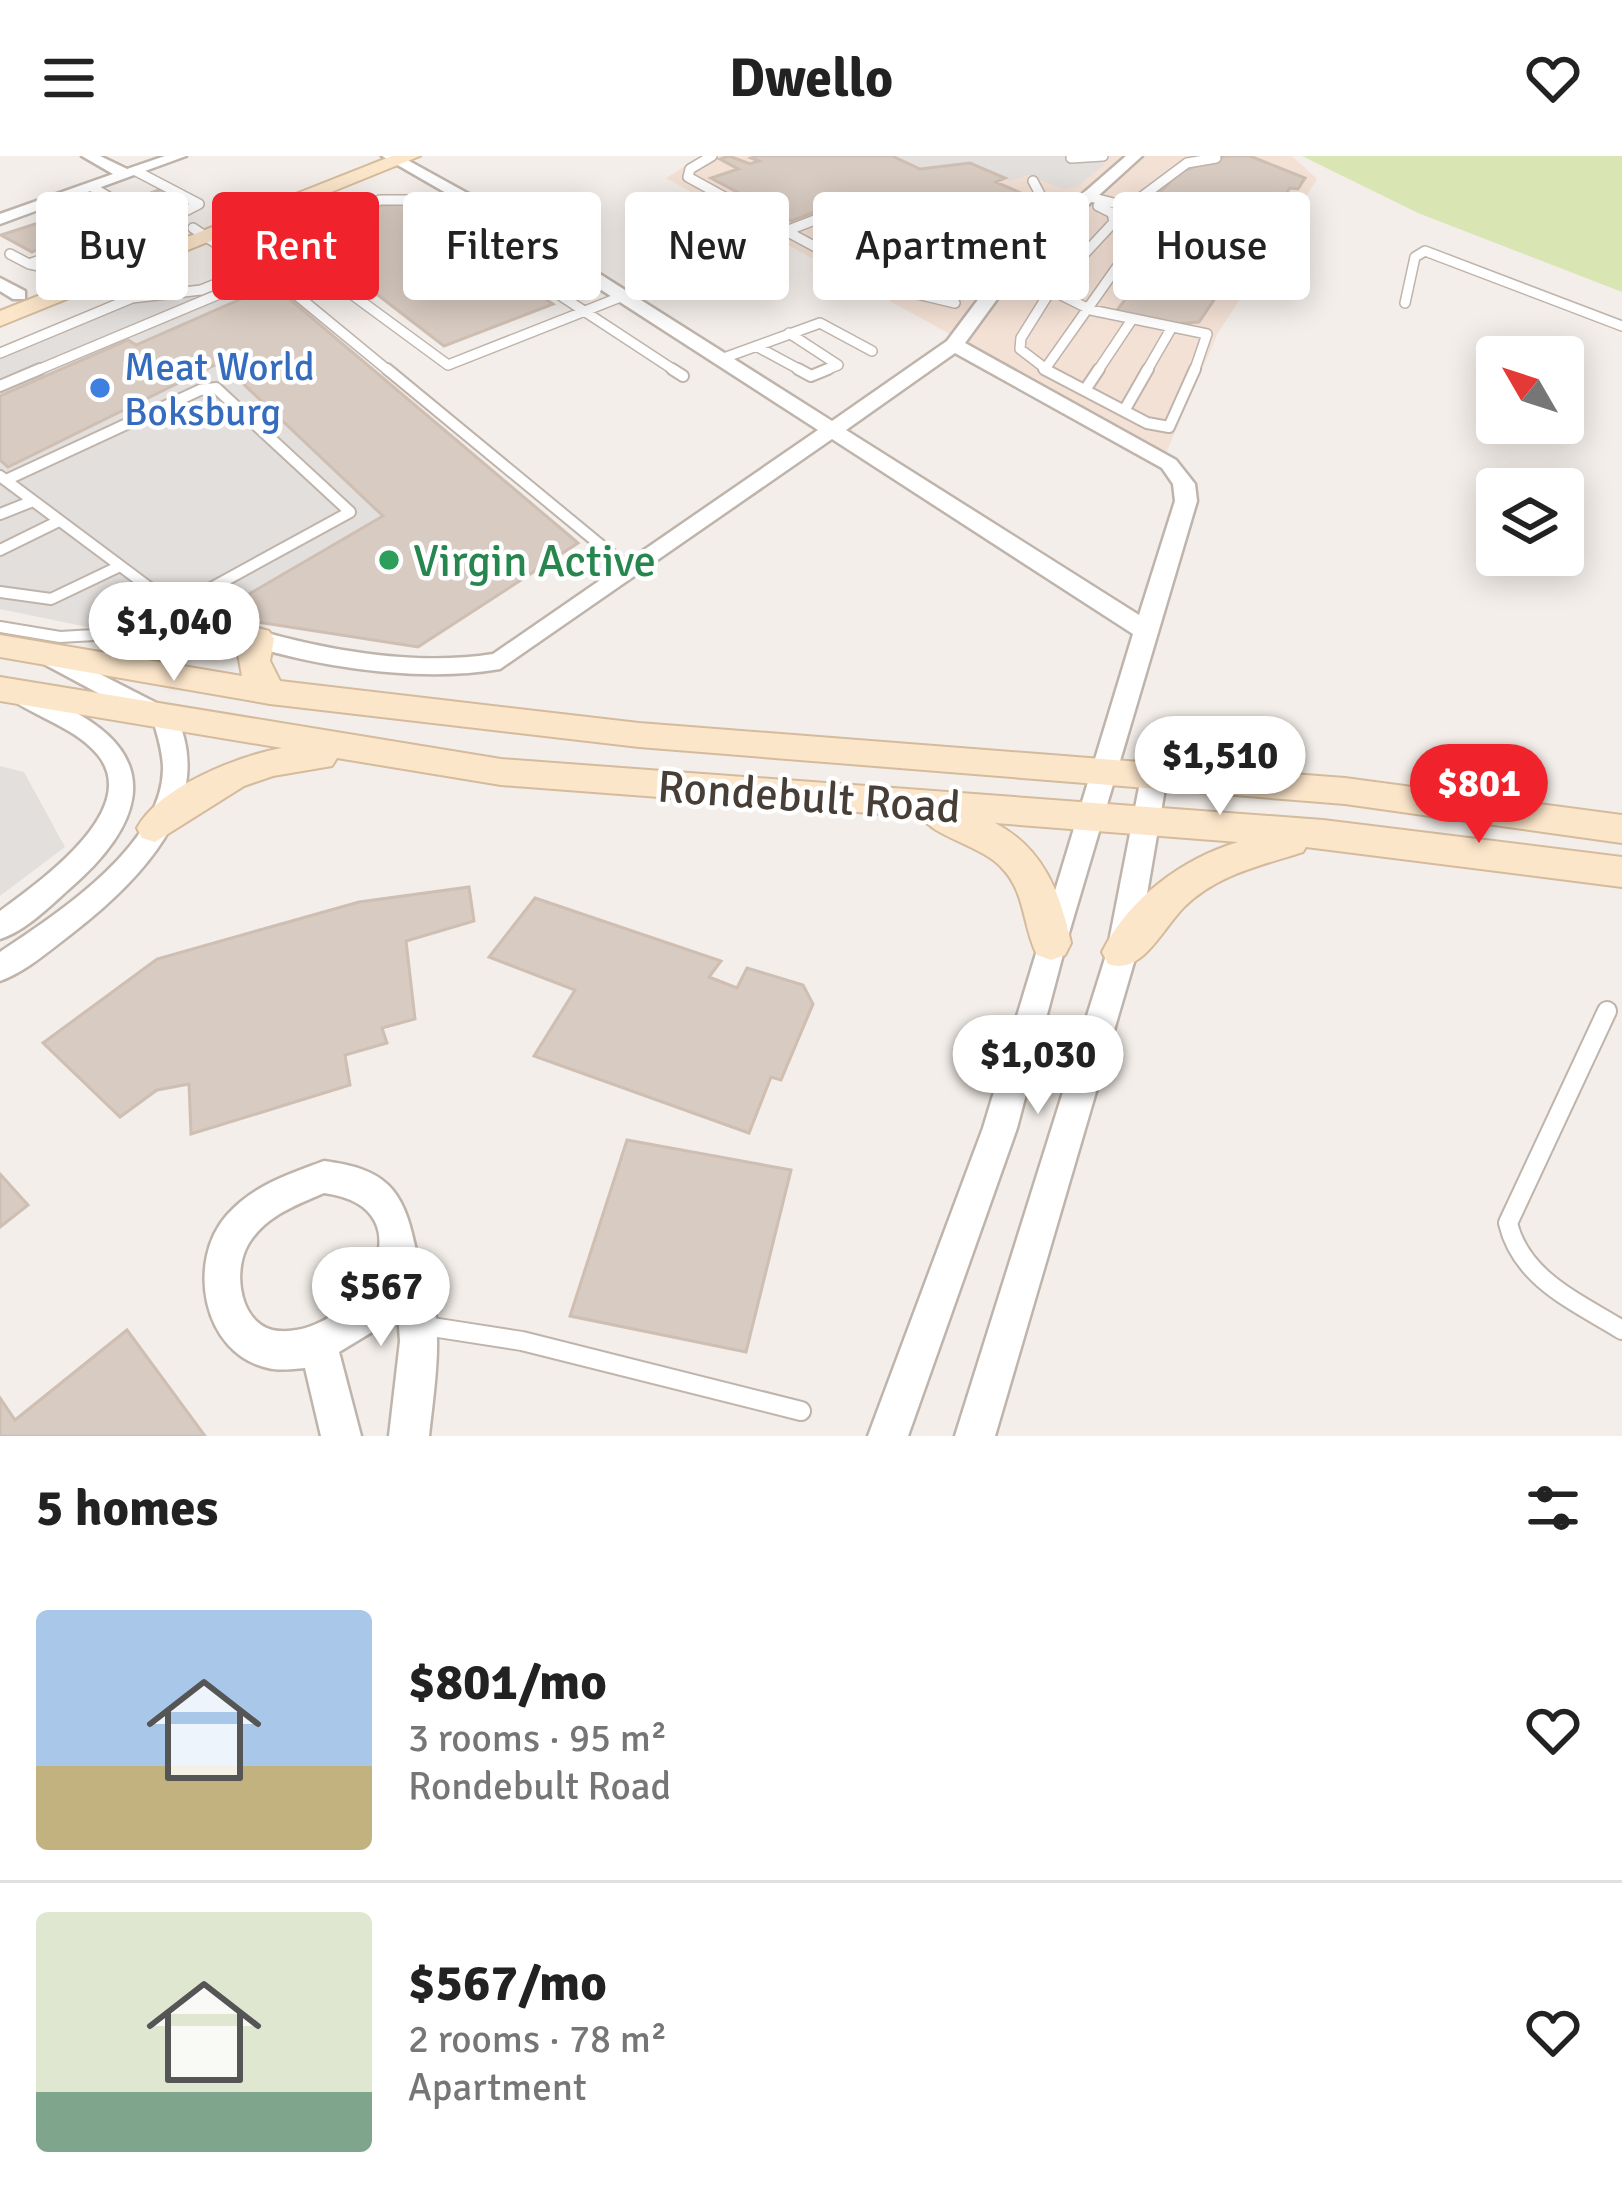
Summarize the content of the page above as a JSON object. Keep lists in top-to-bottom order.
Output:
{
  "streets": {
    "main road": ["Rondebult Road"]
  },
  "places": ["Meat World Boksburg", "Virgin Active"],
  "north": "top left",
  "page": {
    "header": "Dwello",
    "chip": [
      "Buy",
      "Rent",
      "Filters",
      "New",
      "Apartment",
      "House"
    ],
    "price": [
      "$1,040",
      "$1,510",
      "$801",
      "$1,030",
      "$567"
    ],
    "heading": "5 homes",
    "list": [
      {
        "name": "$801/mo",
        "note": "3 rooms · 95 m² · Rondebult Road"
      },
      {
        "name": "$567/mo",
        "note": "2 rooms · 78 m² · Apartment"
      }
    ]
  }
}
